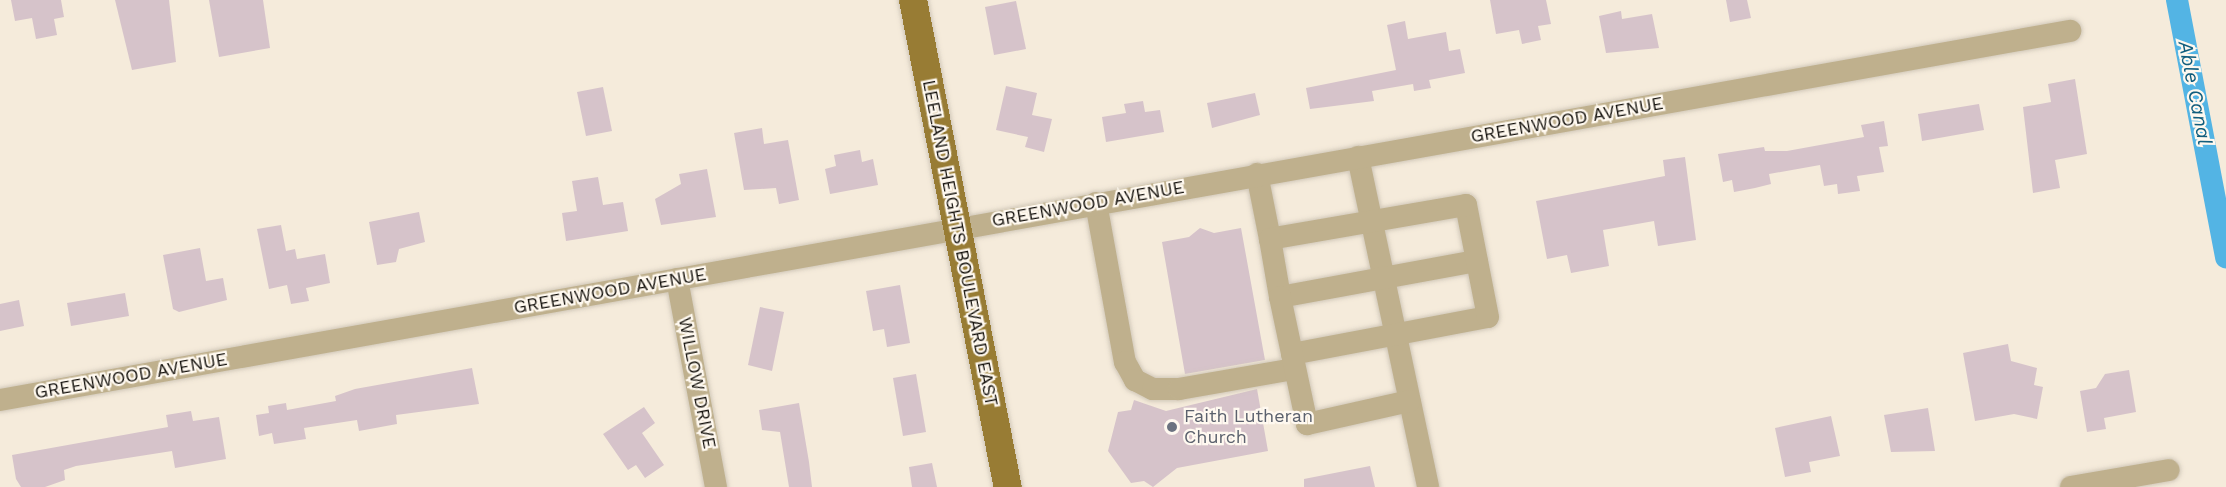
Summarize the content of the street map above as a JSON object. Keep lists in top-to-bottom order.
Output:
{
  "streets": {
    "main road": ["LEELAND HEIGHTS BOULEVARD EAST"],
    "street": ["GREENWOOD AVENUE", "WILLOW DRIVE"]
  },
  "crossings": [
    ["GREENWOOD AVENUE", "LEELAND HEIGHTS BOULEVARD EAST"],
    ["GREENWOOD AVENUE", "WILLOW DRIVE"]
  ],
  "water": ["Able Canal"],
  "places": ["Faith Lutheran Church"]
}
